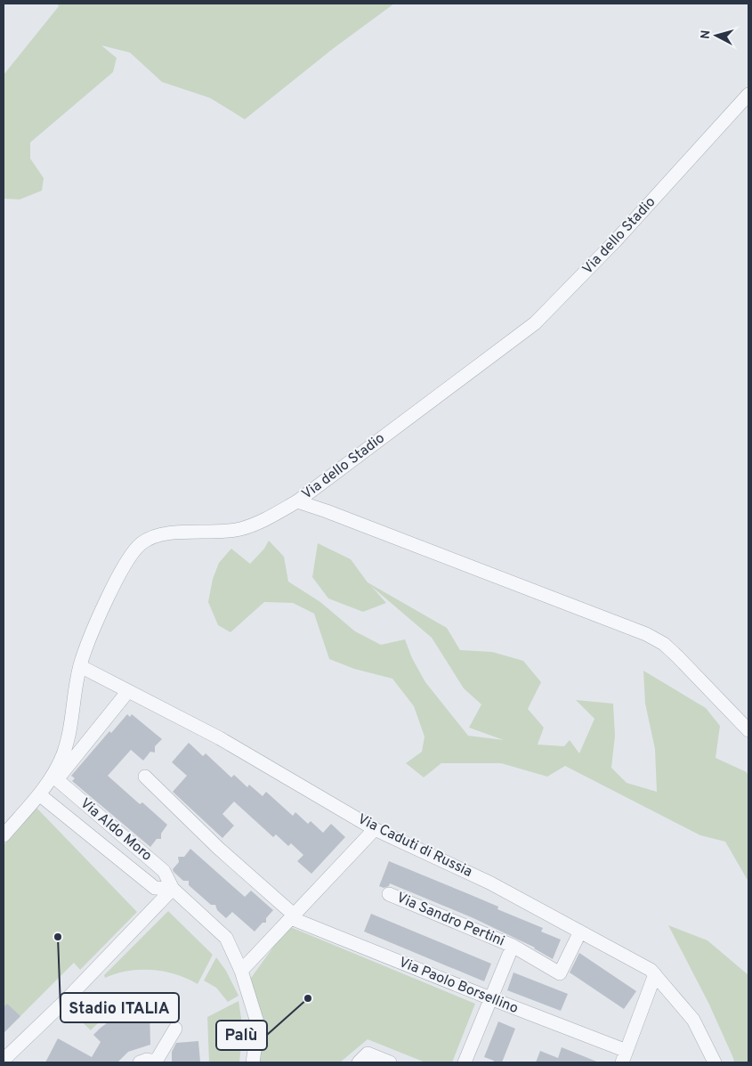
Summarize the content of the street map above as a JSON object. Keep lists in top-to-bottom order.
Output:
{
  "streets": {
    "street": [
      "Via dello Stadio",
      "Via Aldo Moro",
      "Via Caduti di Russia",
      "Via Sandro Pertini",
      "Via Paolo Borsellino"
    ]
  },
  "crossings": [
    ["Via dello Stadio", "Via Aldo Moro"],
    ["Via dello Stadio", "Via Caduti di Russia"],
    ["Via Caduti di Russia", "Via Sandro Pertini"],
    ["Via Sandro Pertini", "Via Paolo Borsellino"]
  ],
  "places": ["Stadio ITALIA", "Palù"],
  "north": "left"
}
